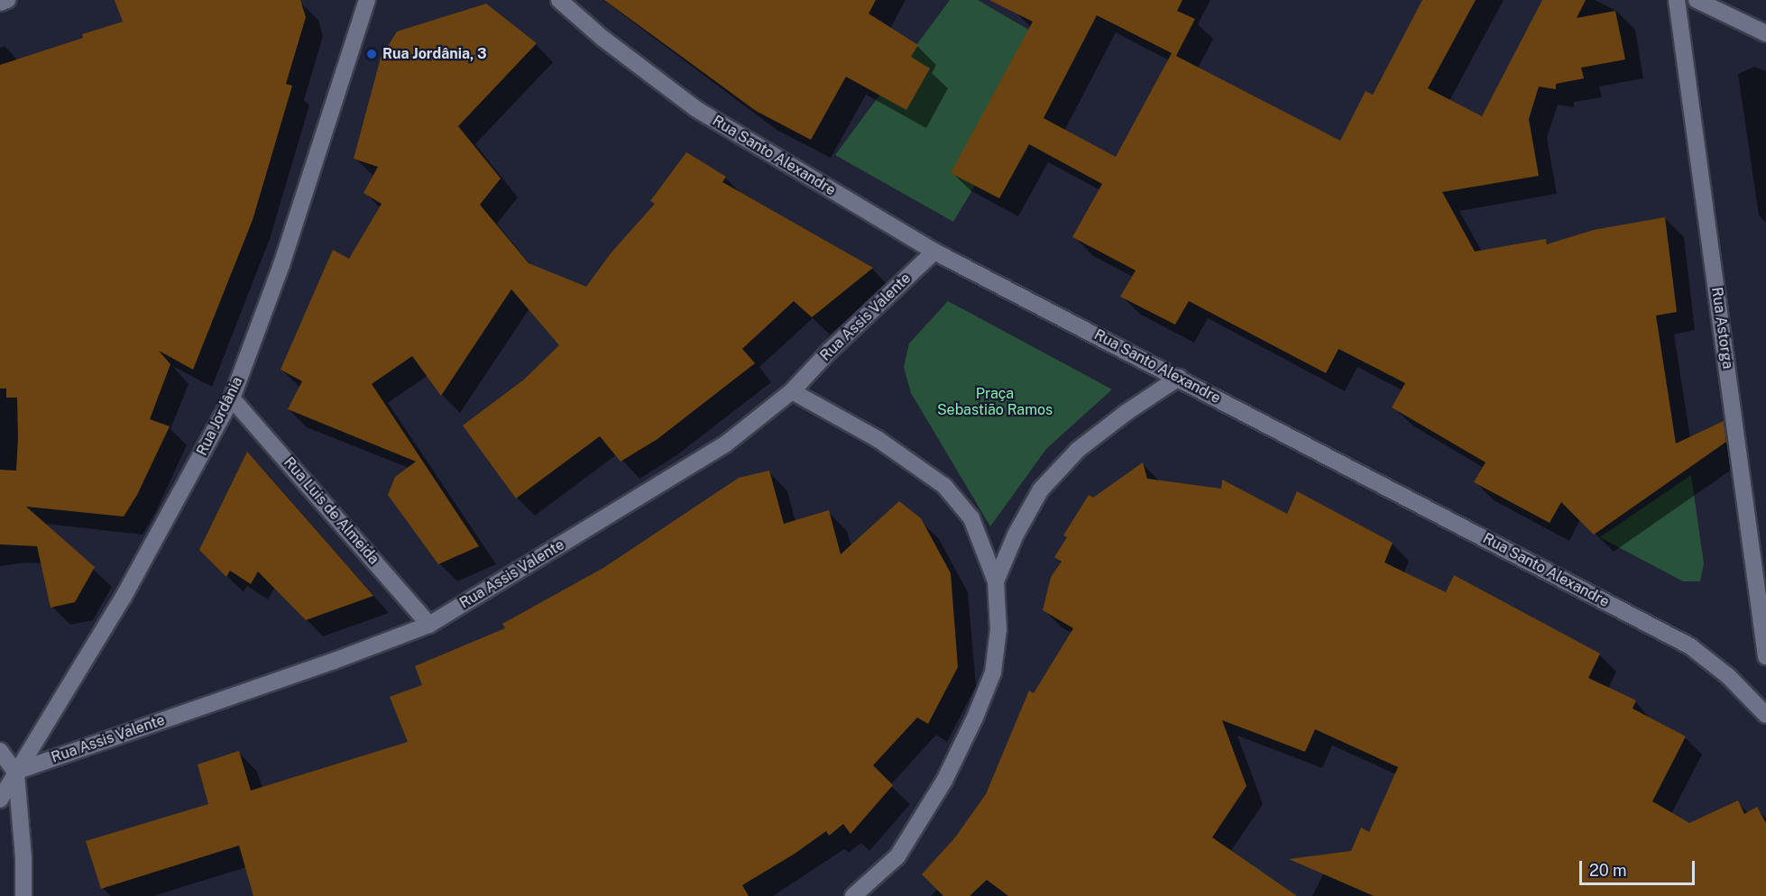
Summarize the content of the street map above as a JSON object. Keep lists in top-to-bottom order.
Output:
{
  "streets": {
    "street": [
      "Rua Santo Alexandre",
      "Rua Assis Valente",
      "Rua Astorga",
      "Rua Jordânia",
      "Rua Luis de Almeida"
    ]
  },
  "crossings": [
    ["Rua Santo Alexandre", "Rua Assis Valente"],
    ["Rua Assis Valente", "Rua Jordânia"],
    ["Rua Assis Valente", "Rua Luis de Almeida"],
    ["Rua Jordânia", "Rua Luis de Almeida"]
  ],
  "parks": ["Praça Sebastião Ramos"],
  "places": ["Rua Jordânia, 3"],
  "scale_bar": "20 m"
}
